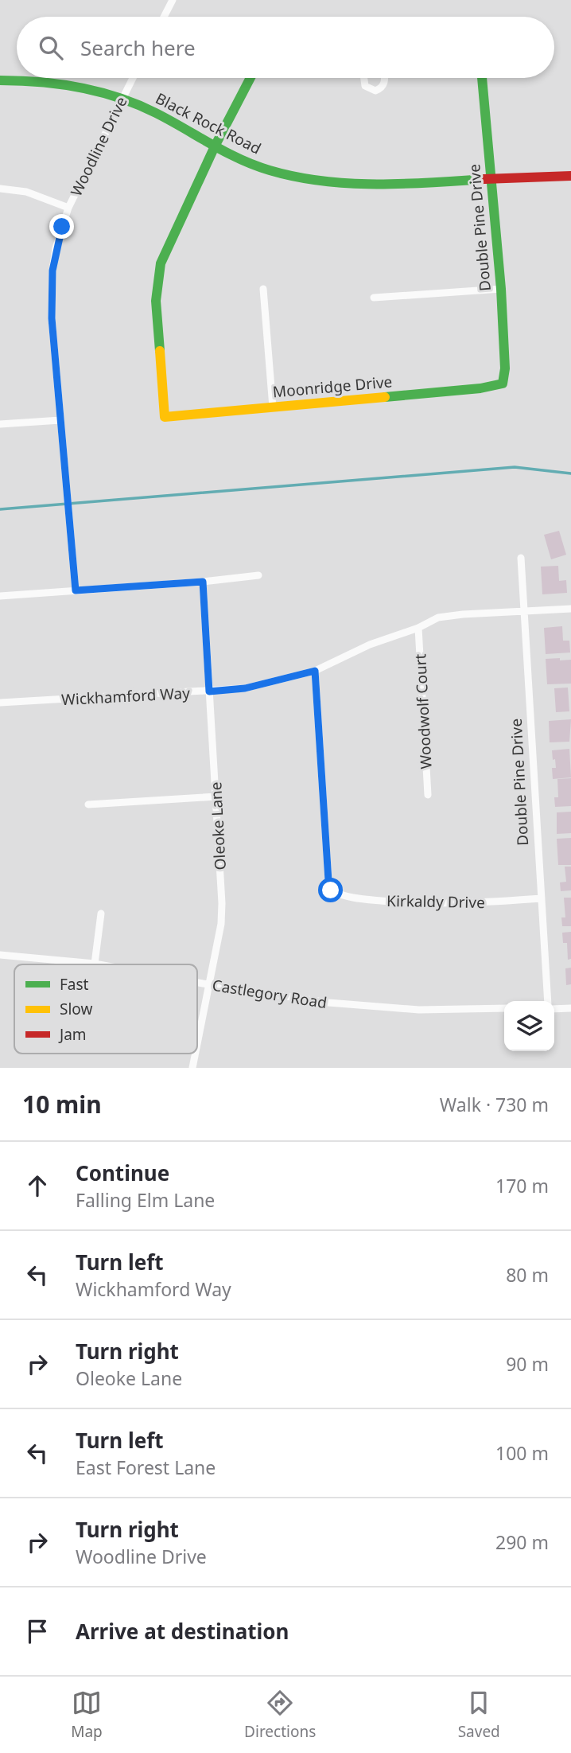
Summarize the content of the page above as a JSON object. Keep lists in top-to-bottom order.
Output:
{
  "streets": {
    "street": [
      "Black Rock Road",
      "Woodline Drive",
      "Double Pine Drive",
      "Moonridge Drive",
      "Wickhamford Way",
      "Woodwolf Court",
      "Oleoke Lane",
      "Kirkaldy Drive",
      "Castlegory Road"
    ]
  },
  "crossings": [
    ["Black Rock Road", "Woodline Drive"],
    ["Black Rock Road", "Double Pine Drive"],
    ["Black Rock Road", "Moonridge Drive"],
    ["Double Pine Drive", "Moonridge Drive"],
    ["Double Pine Drive", "Wickhamford Way"],
    ["Double Pine Drive", "Kirkaldy Drive"],
    ["Wickhamford Way", "Woodwolf Court"],
    ["Wickhamford Way", "Oleoke Lane"],
    ["Wickhamford Way", "Kirkaldy Drive"],
    ["Oleoke Lane", "Castlegory Road"]
  ],
  "legend": ["Fast", "Slow", "Jam"],
  "page": {
    "search": "Search here",
    "heading": ["10 min", "Walk · 730 m"],
    "list": [
      ["Continue", "Falling Elm Lane", "170 m"],
      ["Turn left", "Wickhamford Way", "80 m"],
      ["Turn right", "Oleoke Lane", "90 m"],
      ["Turn left", "East Forest Lane", "100 m"],
      ["Turn right", "Woodline Drive", "290 m"],
      "Arrive at destination"
    ],
    "nav": ["Map", "Directions", "Saved"]
  }
}
